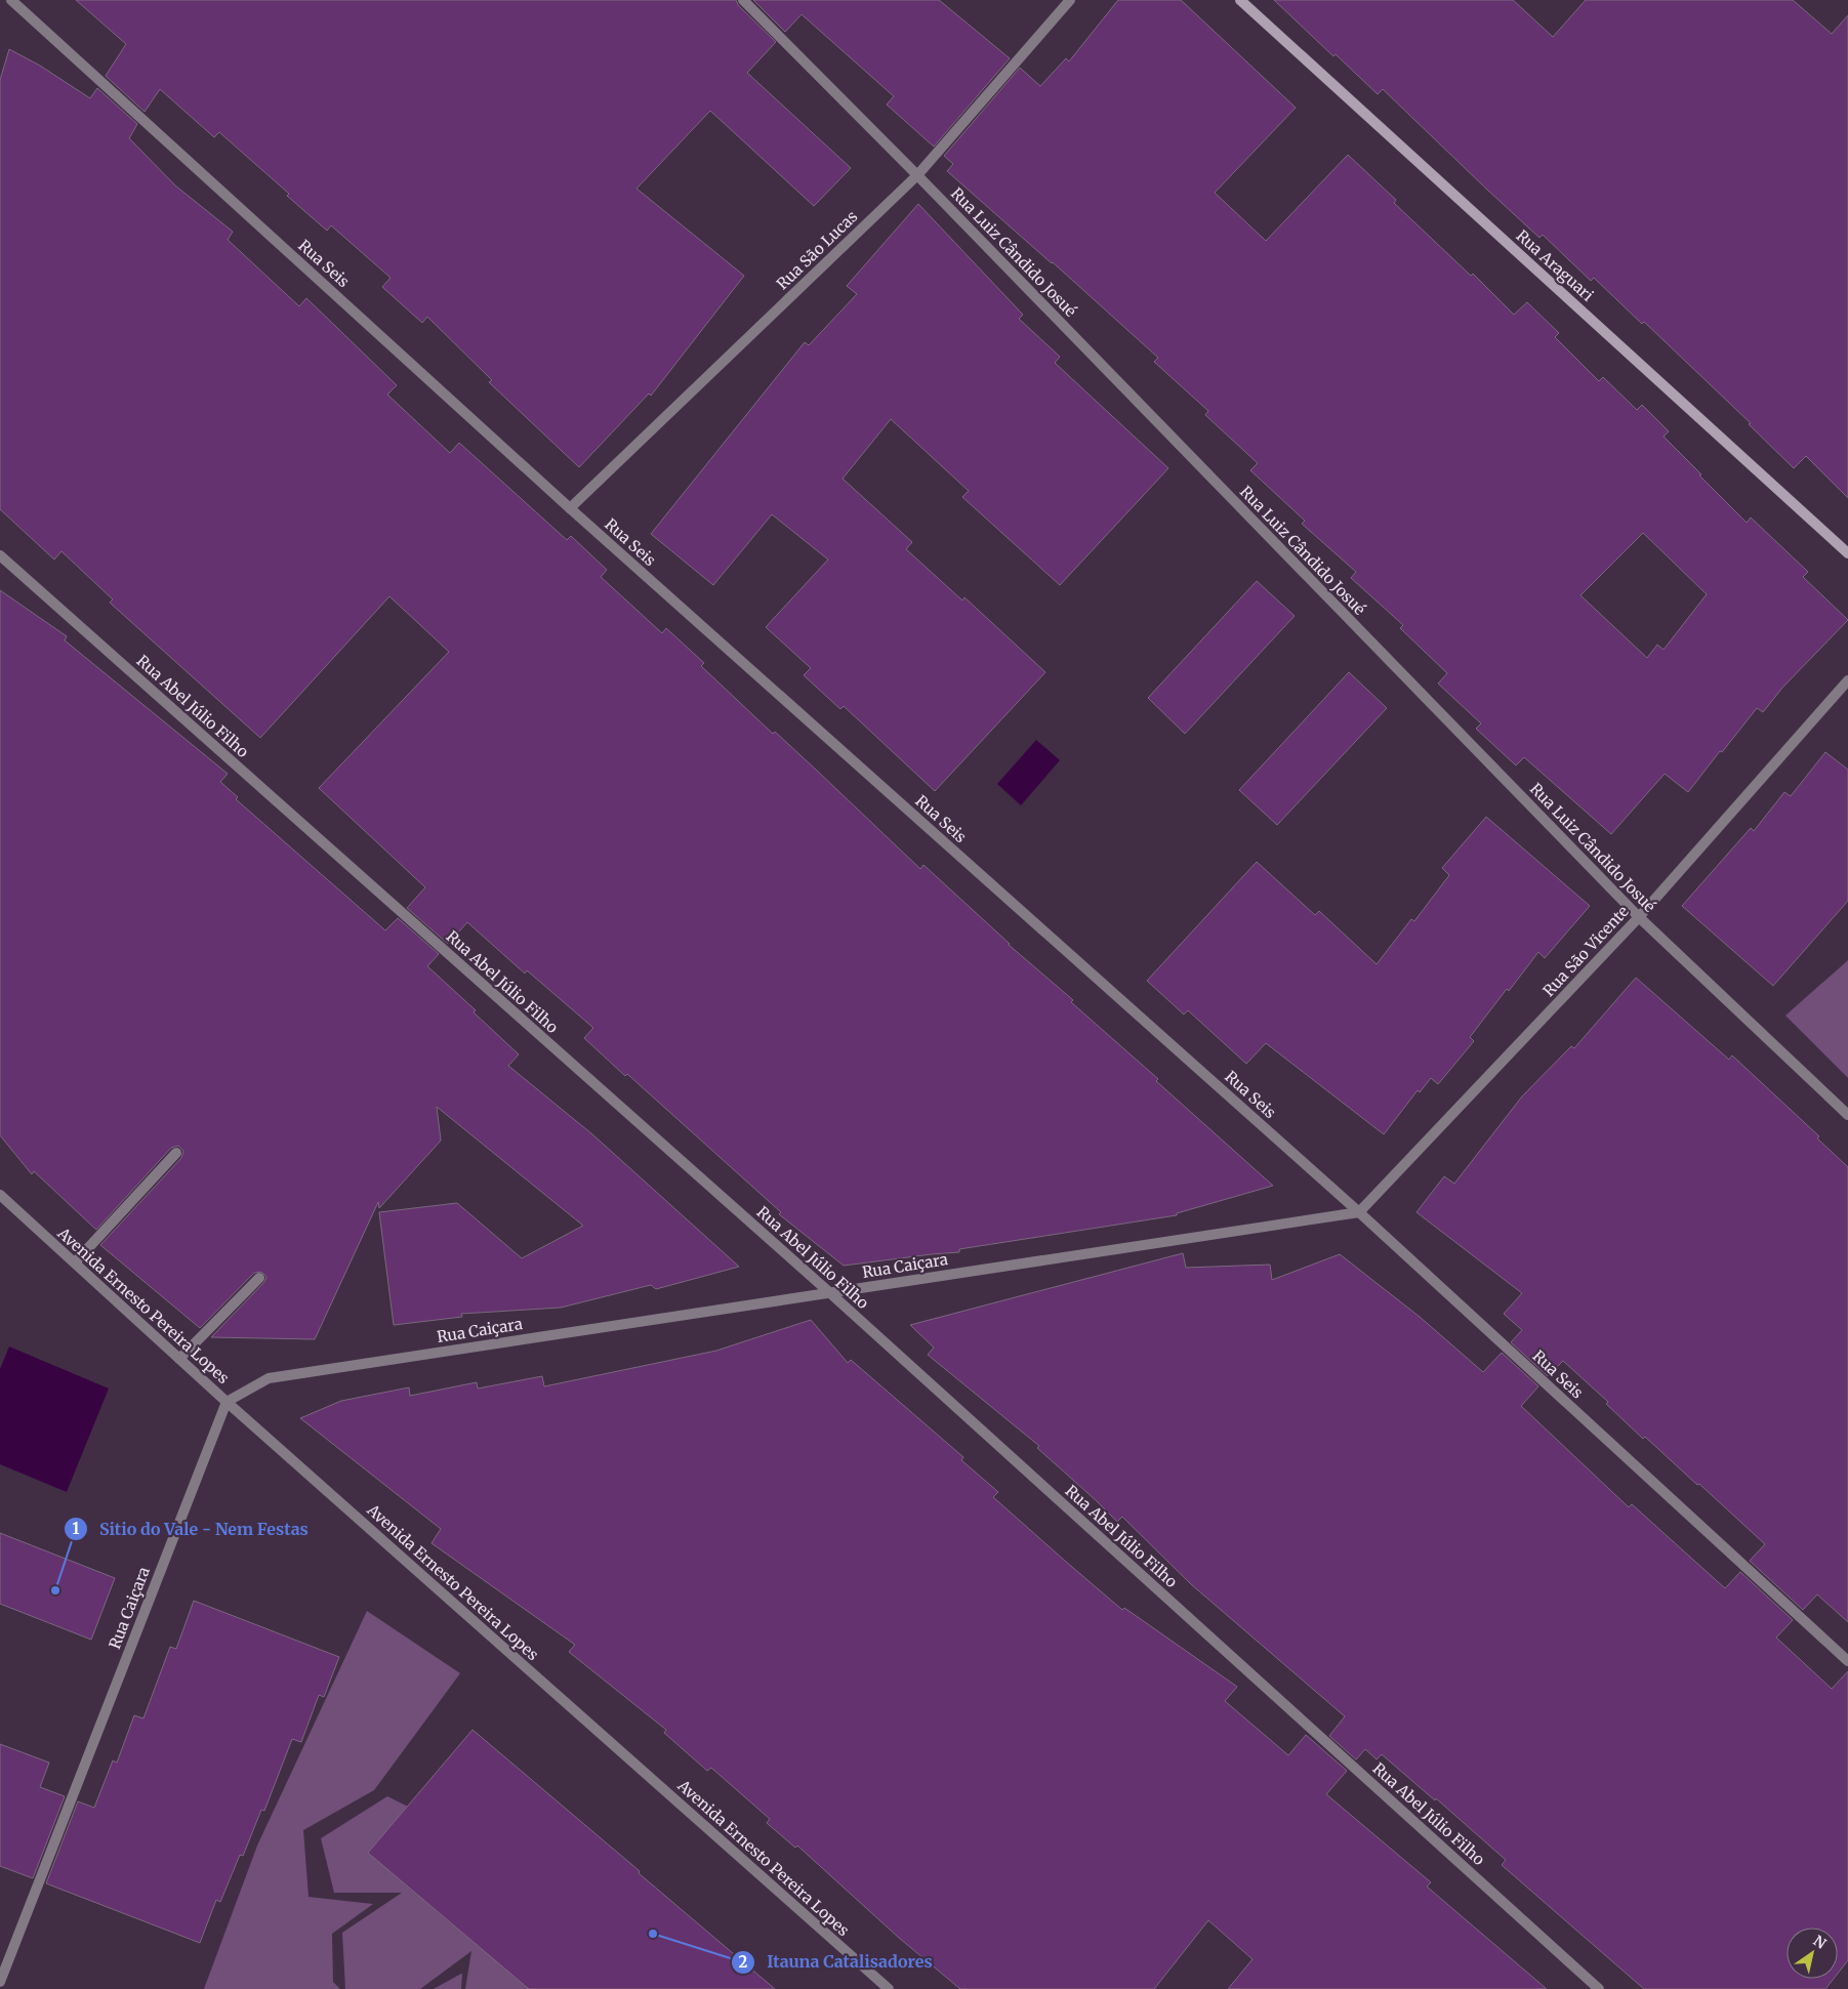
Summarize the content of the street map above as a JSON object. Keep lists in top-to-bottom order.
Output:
{
  "streets": {
    "street": [
      "Rua São Lucas",
      "Rua Luiz Cândido Josué",
      "Rua Seis",
      "Rua Araguari",
      "Rua Abel Júlio Filho",
      "Rua São Vicente",
      "Rua Caiçara",
      "Avenida Ernesto Pereira Lopes"
    ]
  },
  "crossings": [
    ["Rua São Lucas", "Rua Luiz Cândido Josué"],
    ["Rua São Lucas", "Rua Seis"],
    ["Rua Luiz Cândido Josué", "Rua São Vicente"],
    ["Rua Seis", "Rua São Vicente"],
    ["Rua Seis", "Rua Caiçara"],
    ["Rua Abel Júlio Filho", "Rua Caiçara"],
    ["Rua São Vicente", "Rua Caiçara"],
    ["Rua Caiçara", "Avenida Ernesto Pereira Lopes"]
  ],
  "places": ["Sitio do Vale - Nem Festas", "Itauna Catalisadores"],
  "north": "top right"
}
